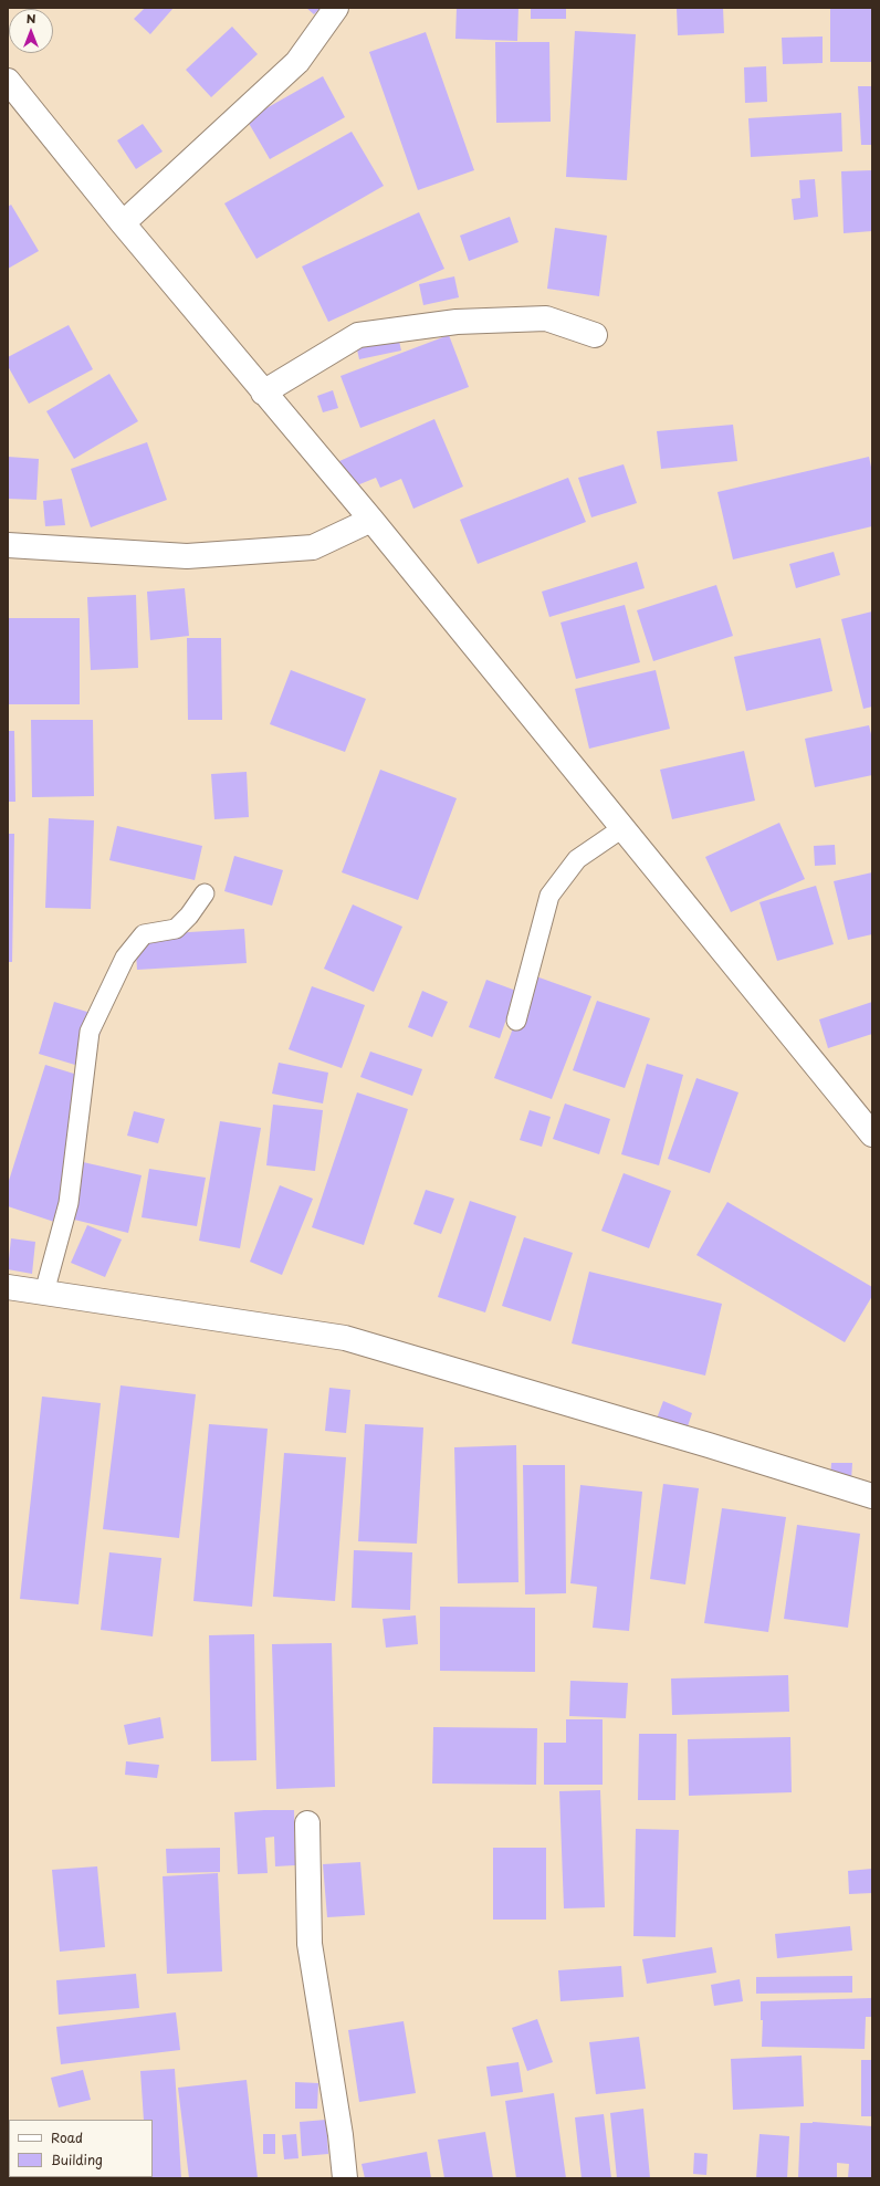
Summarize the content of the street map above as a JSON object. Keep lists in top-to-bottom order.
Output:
{
  "legend": ["Road", "Building"],
  "north": "top"
}
